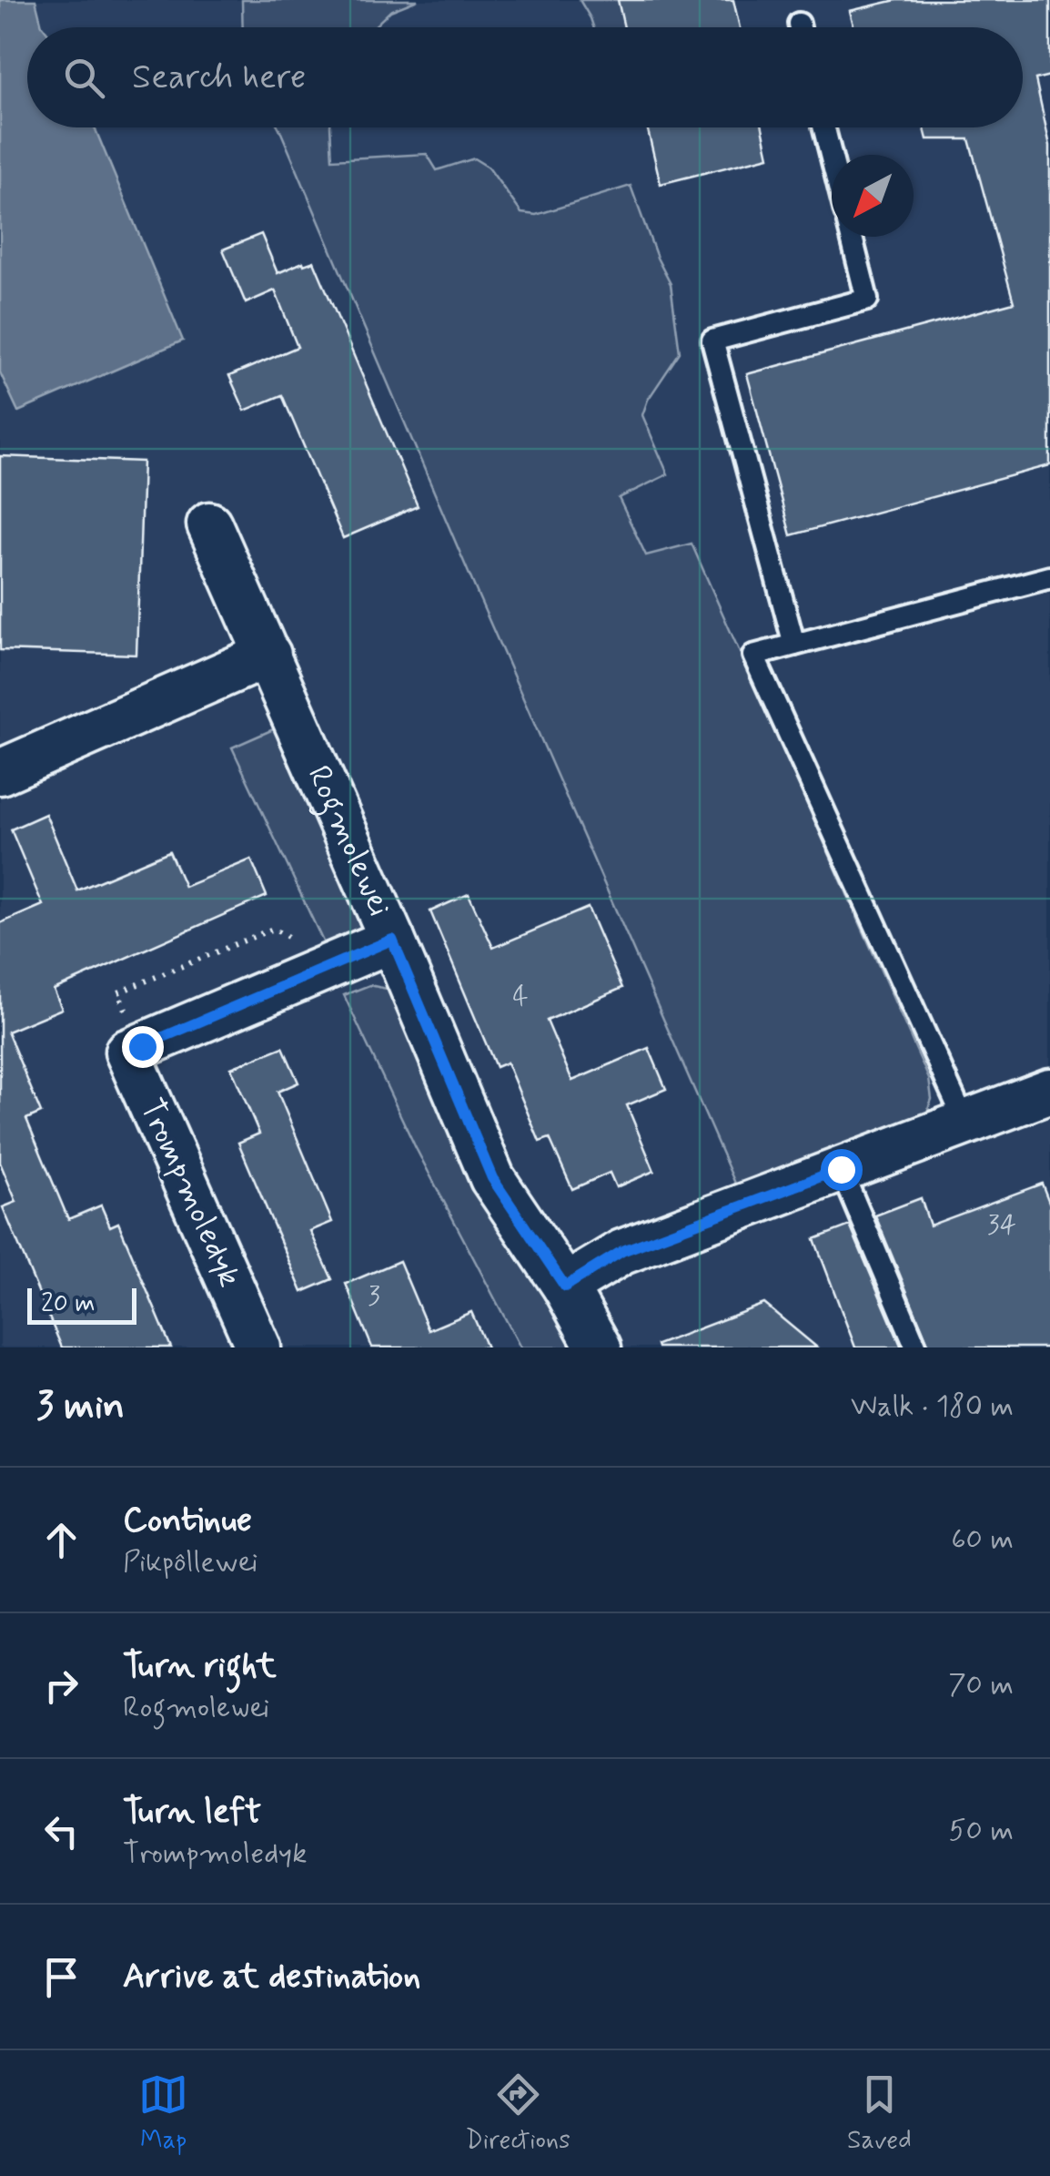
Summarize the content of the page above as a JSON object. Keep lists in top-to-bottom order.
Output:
{
  "streets": {
    "street": ["Rogmolewei", "Trompmoledyk"]
  },
  "house_numbers": ["4", "34", "3"],
  "scale_bar": "20 m",
  "north": "bottom left",
  "page": {
    "search": "Search here",
    "scale": "20 m",
    "heading": ["3 min", "Walk · 180 m"],
    "list": [
      ["Continue", "Pikpôllewei", "60 m"],
      ["Turn right", "Rogmolewei", "70 m"],
      ["Turn left", "Trompmoledyk", "50 m"],
      "Arrive at destination"
    ],
    "nav": ["Map", "Directions", "Saved"]
  }
}
